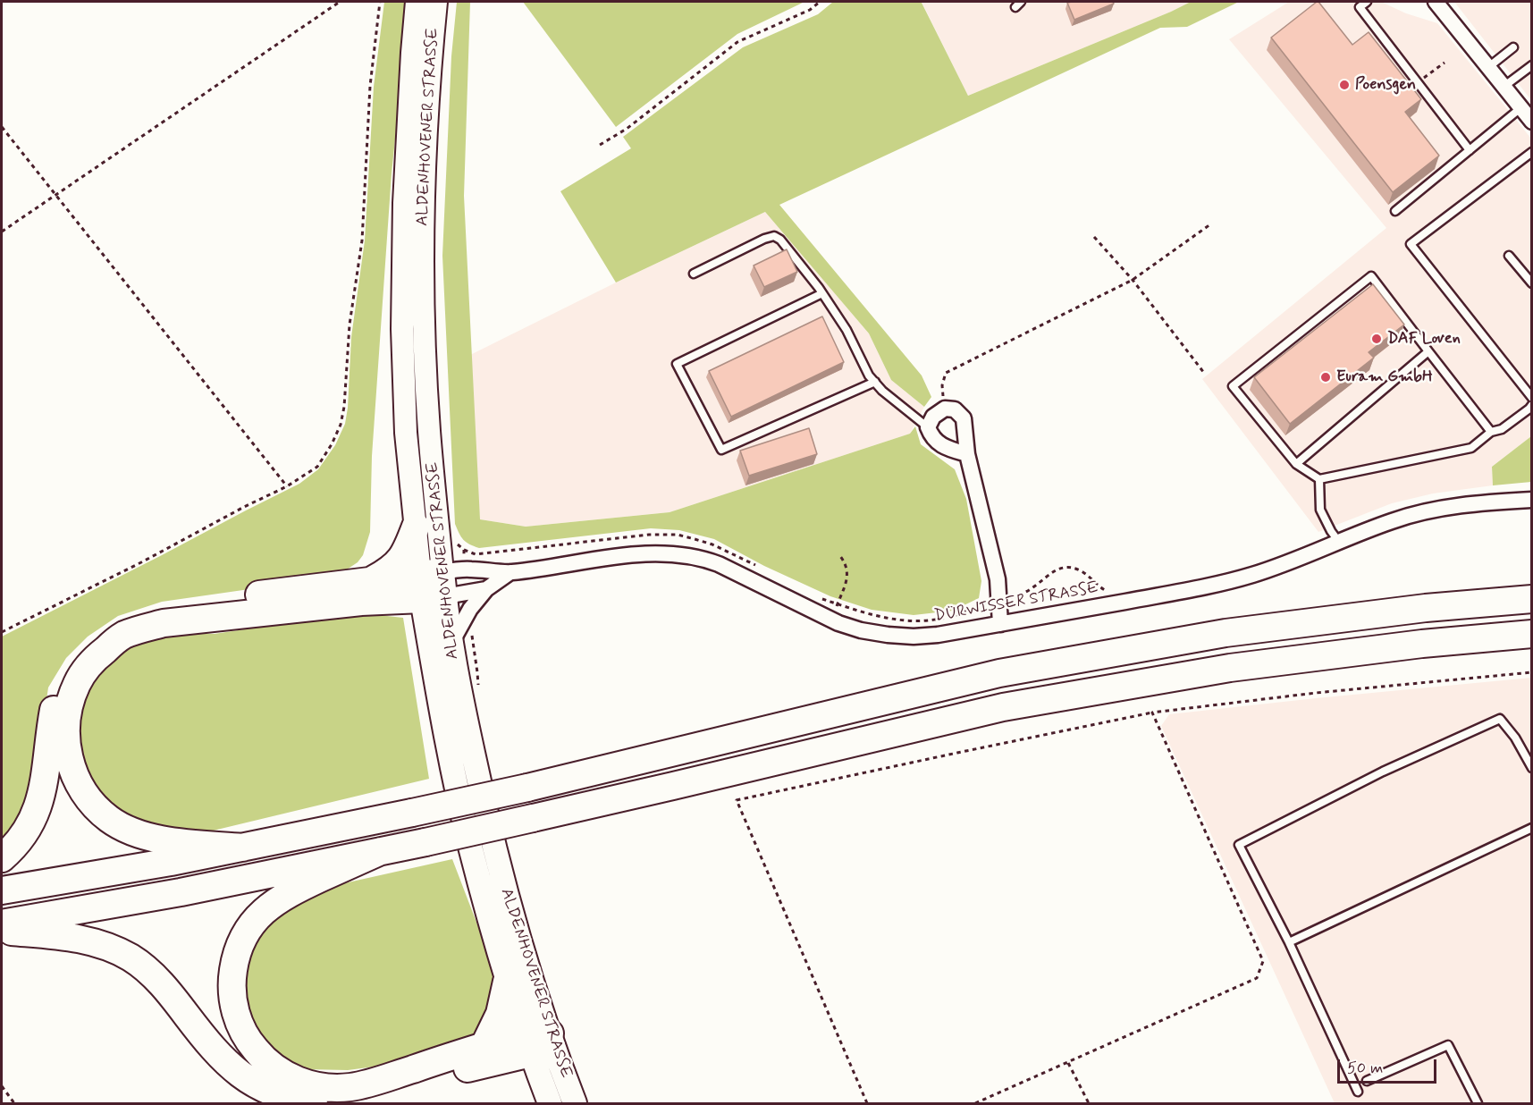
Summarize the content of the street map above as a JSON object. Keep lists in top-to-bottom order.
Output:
{
  "streets": {
    "main road": ["ALDENHOVENER STRASSE"],
    "street": ["DÜRWISSER STRASSE"]
  },
  "crossings": [
    ["ALDENHOVENER STRASSE", "DÜRWISSER STRASSE"]
  ],
  "places": ["Poensgen", "DAF Loven", "Euram GmbH"],
  "scale_bar": "50 m"
}
